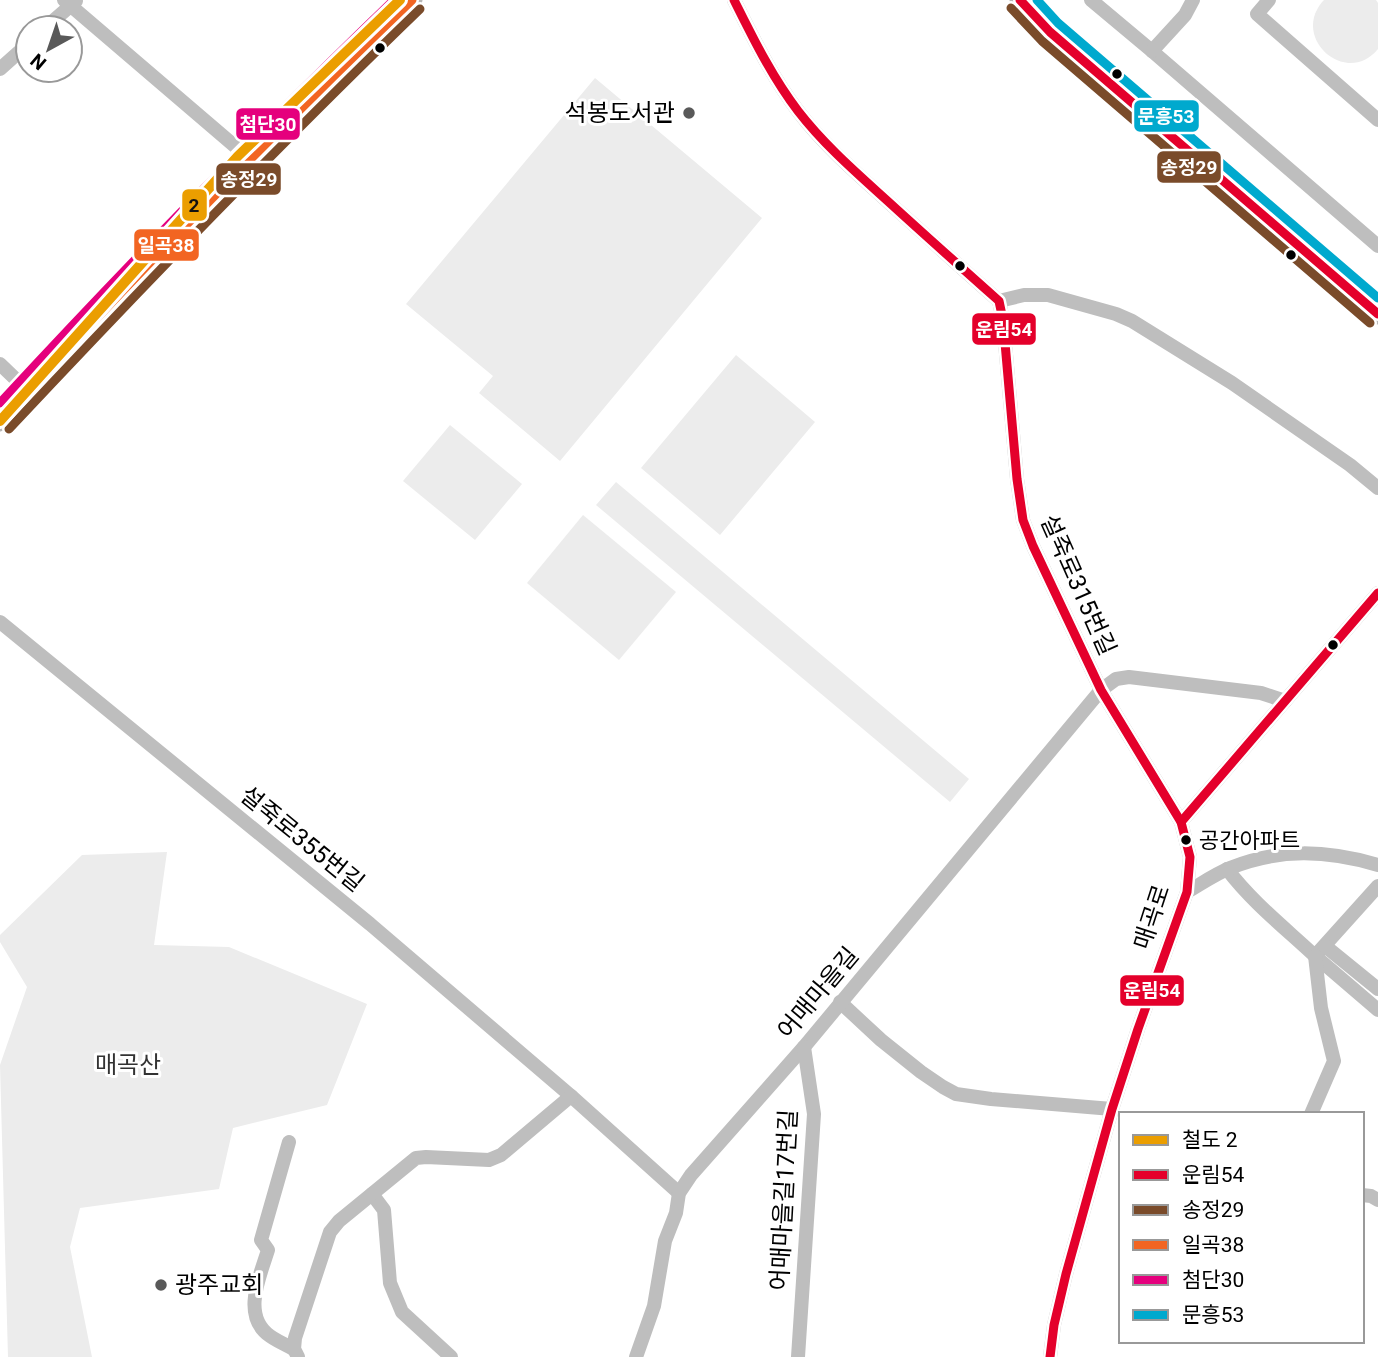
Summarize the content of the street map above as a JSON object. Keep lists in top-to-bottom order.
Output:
{
  "streets": {
    "street": [
      "설죽로315번길",
      "설죽로355번길",
      "매곡로",
      "어매마을길",
      "어매마을길17번길"
    ]
  },
  "crossings": [
    ["설죽로315번길", "매곡로"],
    ["설죽로315번길", "어매마을길"],
    ["설죽로355번길", "어매마을길"],
    ["어매마을길", "어매마을길17번길"]
  ],
  "parks": ["매곡산"],
  "places": ["석봉도서관", "공간아파트", "광주교회"],
  "lines": [
    "rail line 2",
    "transit line 운림54",
    "transit line 일곡38",
    "transit line 첨단30",
    "transit line 문흥53",
    "transit line 송정29"
  ],
  "legend": [
    "철도 2",
    "운림54",
    "송정29",
    "일곡38",
    "첨단30",
    "문흥53"
  ],
  "north": "bottom left"
}
